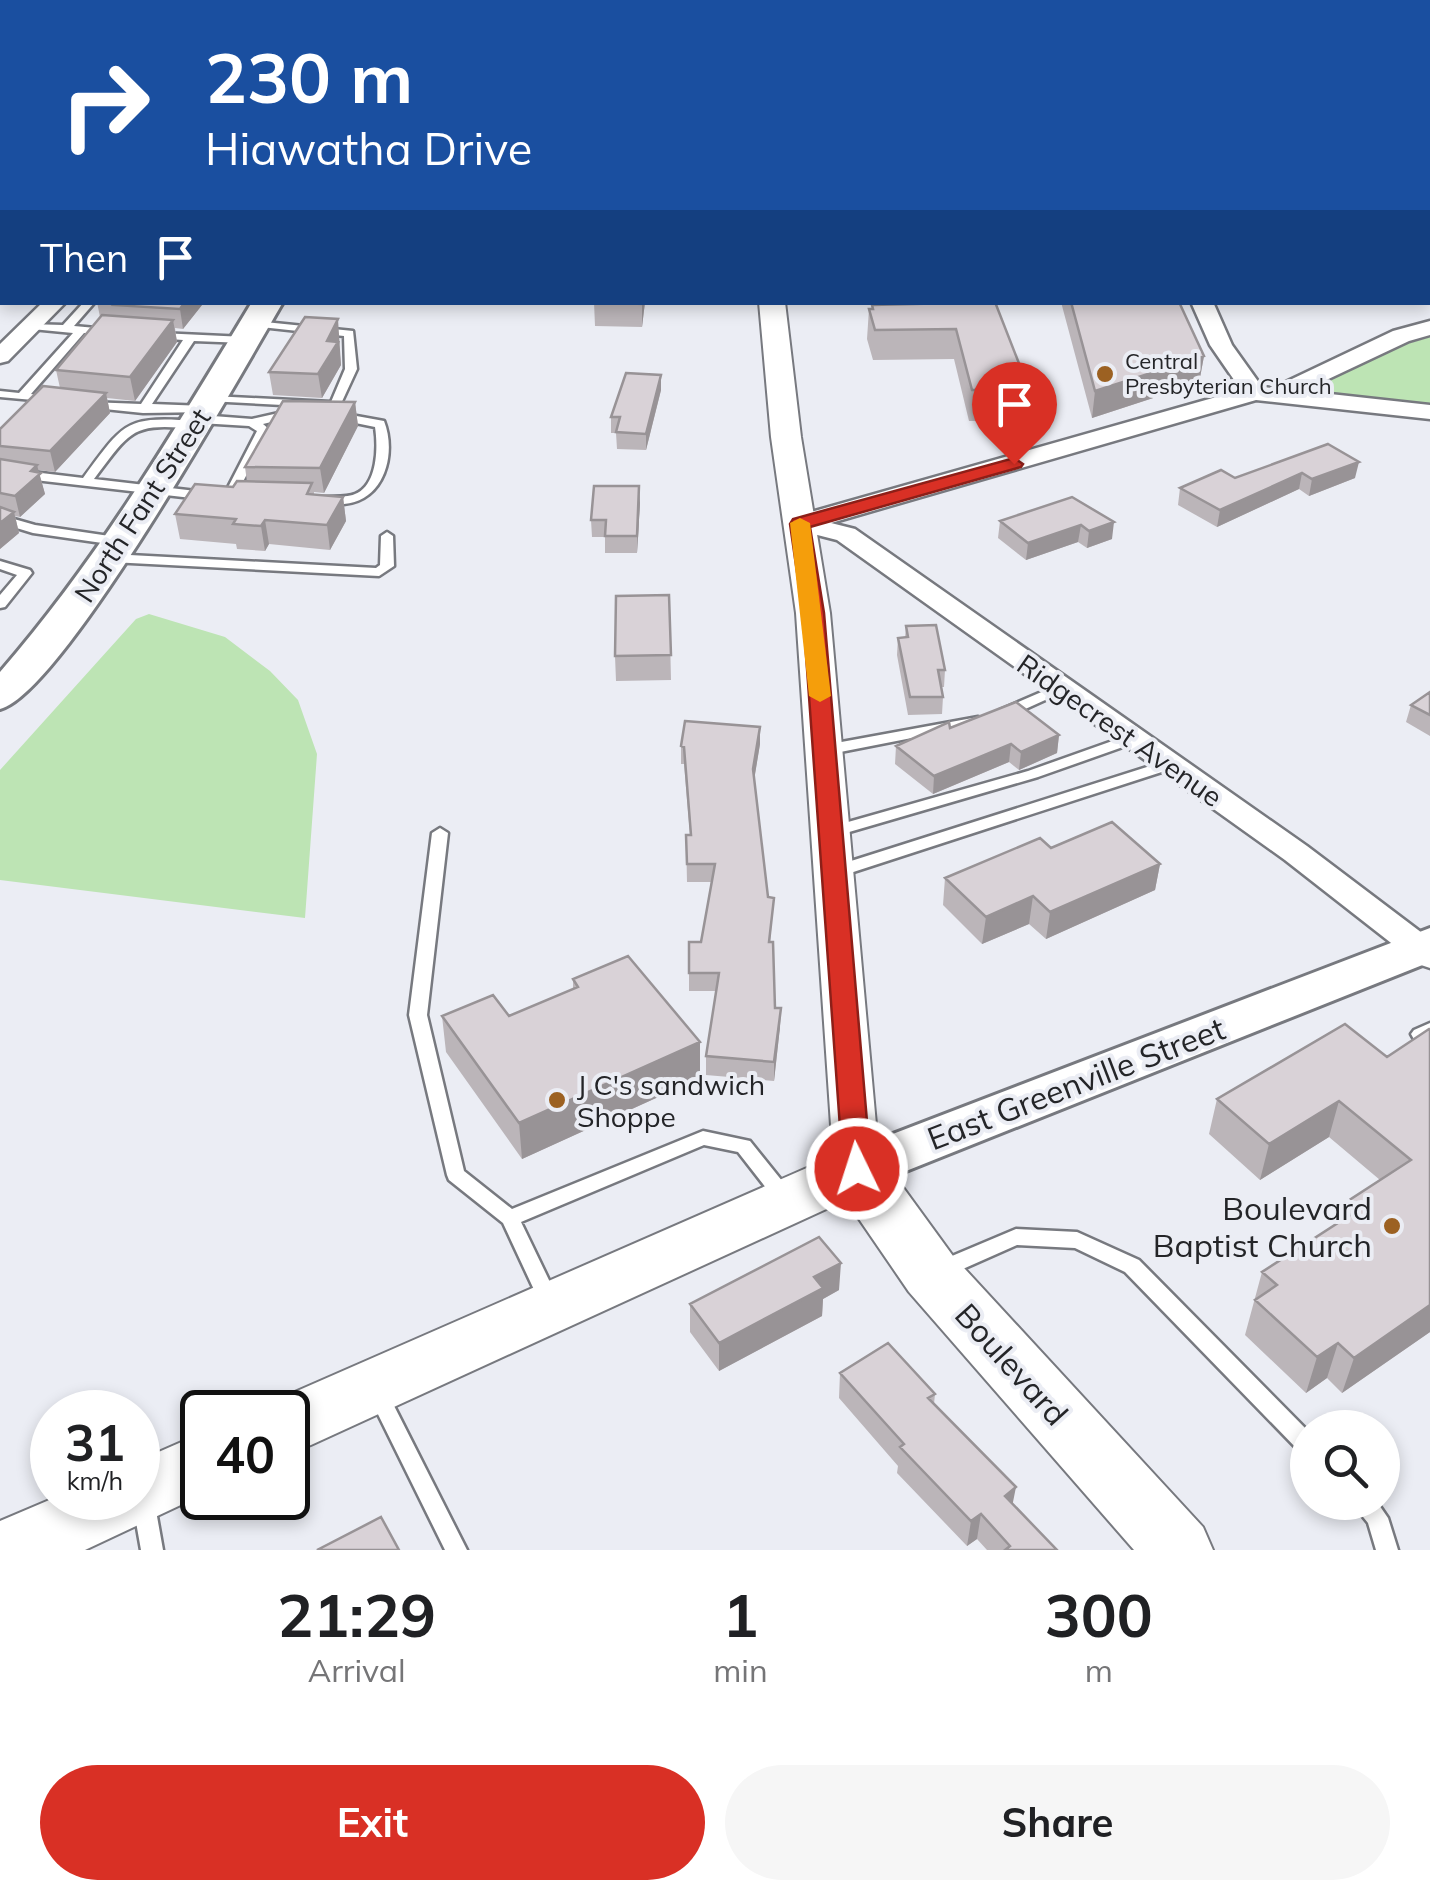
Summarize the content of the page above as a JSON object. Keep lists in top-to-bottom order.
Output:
{
  "streets": {
    "main road": ["North Fant Street", "East Greenville Street", "Boulevard"],
    "street": ["Ridgecrest Avenue"]
  },
  "crossings": [
    ["Ridgecrest Avenue", "East Greenville Street"],
    ["East Greenville Street", "Boulevard"]
  ],
  "places": ["Central Presbyterian Church", "J C's sandwich Shoppe", "Boulevard Baptist Church"],
  "page": {
    "turn": ["230 m", "Hiawatha Drive"],
    "then": "Then",
    "speed": "31 km/h",
    "limit": "40",
    "eta": [
      "21:29",
      "Arrival",
      "1",
      "min",
      "300",
      "m"
    ],
    "buttons": ["Exit", "Share"]
  }
}
